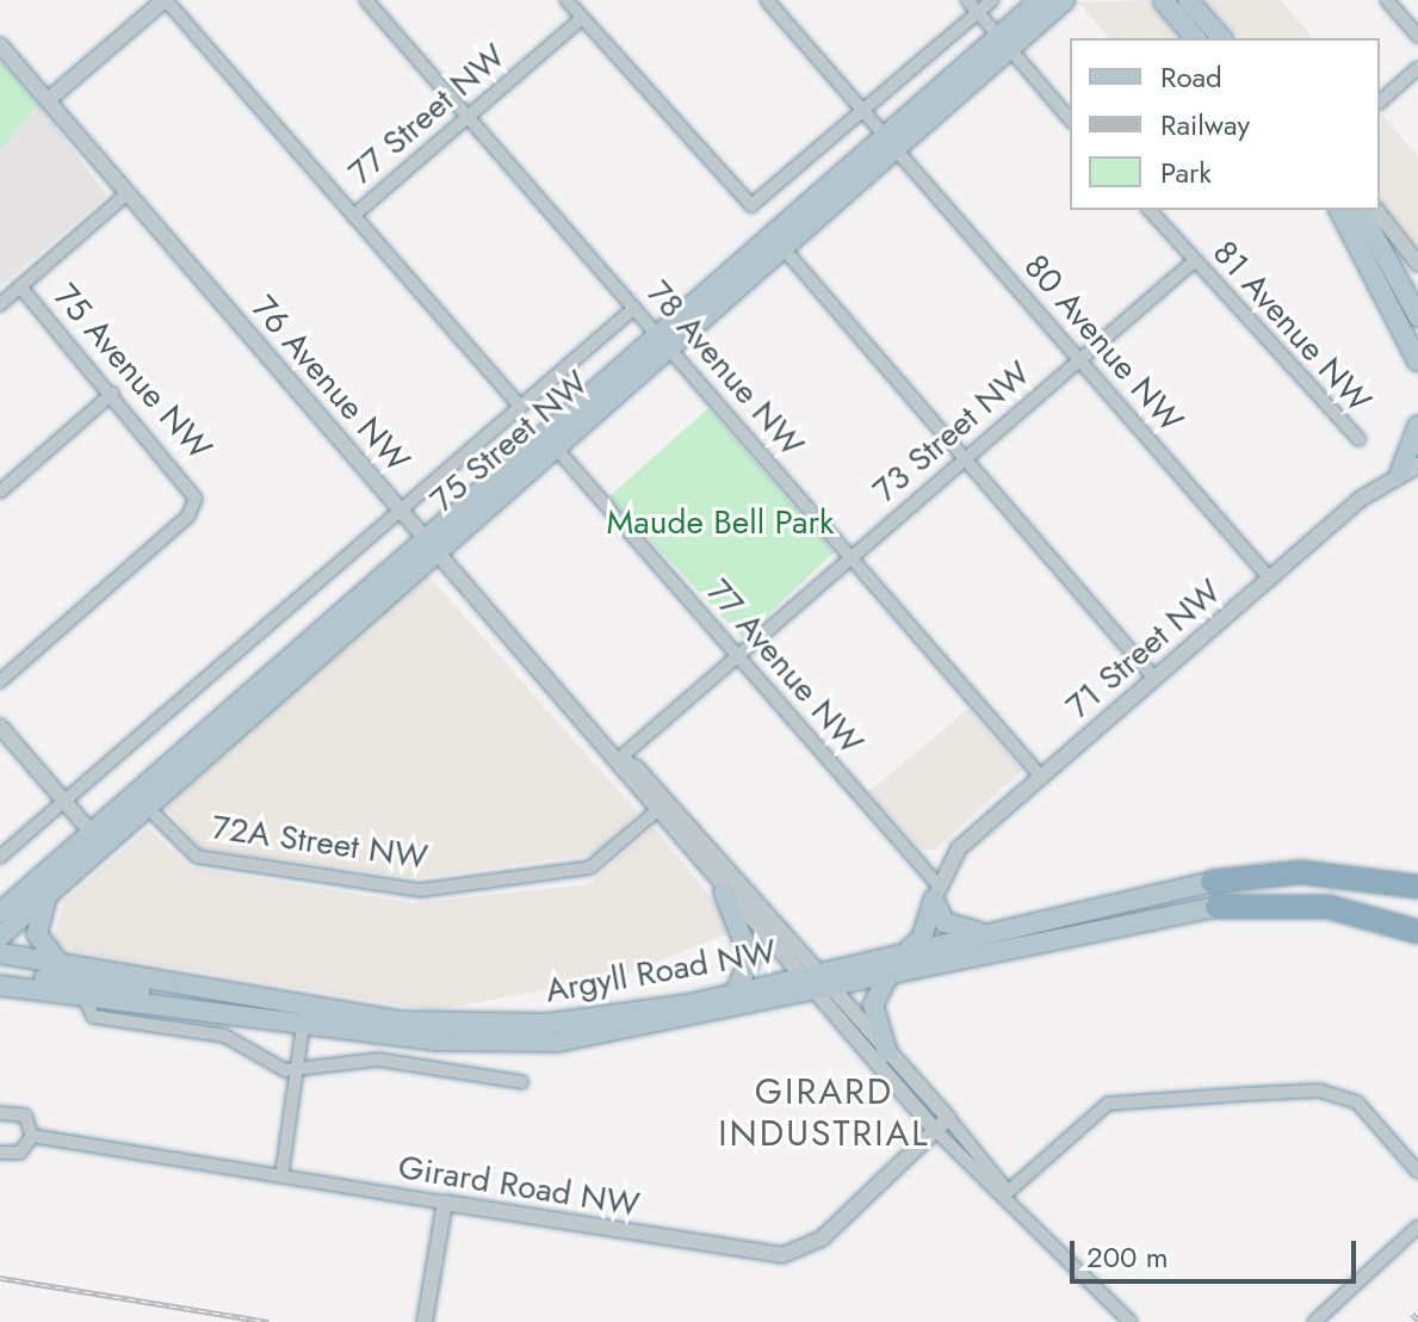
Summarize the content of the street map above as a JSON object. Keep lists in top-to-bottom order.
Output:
{
  "streets": {
    "main road": ["75 Street NW", "Argyll Road NW"],
    "street": [
      "77 Street NW",
      "81 Avenue NW",
      "80 Avenue NW",
      "78 Avenue NW",
      "75 Avenue NW",
      "76 Avenue NW",
      "73 Street NW",
      "71 Street NW",
      "77 Avenue NW",
      "72A Street NW",
      "Girard Road NW"
    ]
  },
  "crossings": [
    ["77 Street NW", "78 Avenue NW"],
    ["81 Avenue NW", "73 Street NW"],
    ["80 Avenue NW", "73 Street NW"],
    ["80 Avenue NW", "75 Street NW"],
    ["80 Avenue NW", "71 Street NW"],
    ["78 Avenue NW", "73 Street NW"],
    ["78 Avenue NW", "75 Street NW"],
    ["78 Avenue NW", "71 Street NW"],
    ["76 Avenue NW", "73 Street NW"],
    ["76 Avenue NW", "75 Street NW"],
    ["76 Avenue NW", "72A Street NW"],
    ["76 Avenue NW", "Argyll Road NW"],
    ["76 Avenue NW", "Girard Road NW"],
    ["73 Street NW", "77 Avenue NW"],
    ["75 Street NW", "77 Avenue NW"],
    ["75 Street NW", "72A Street NW"],
    ["71 Street NW", "77 Avenue NW"]
  ],
  "districts": ["GIRARD INDUSTRIAL"],
  "parks": ["Maude Bell Park"],
  "legend": ["Road", "Railway", "Park"],
  "scale_bar": "200 m"
}
